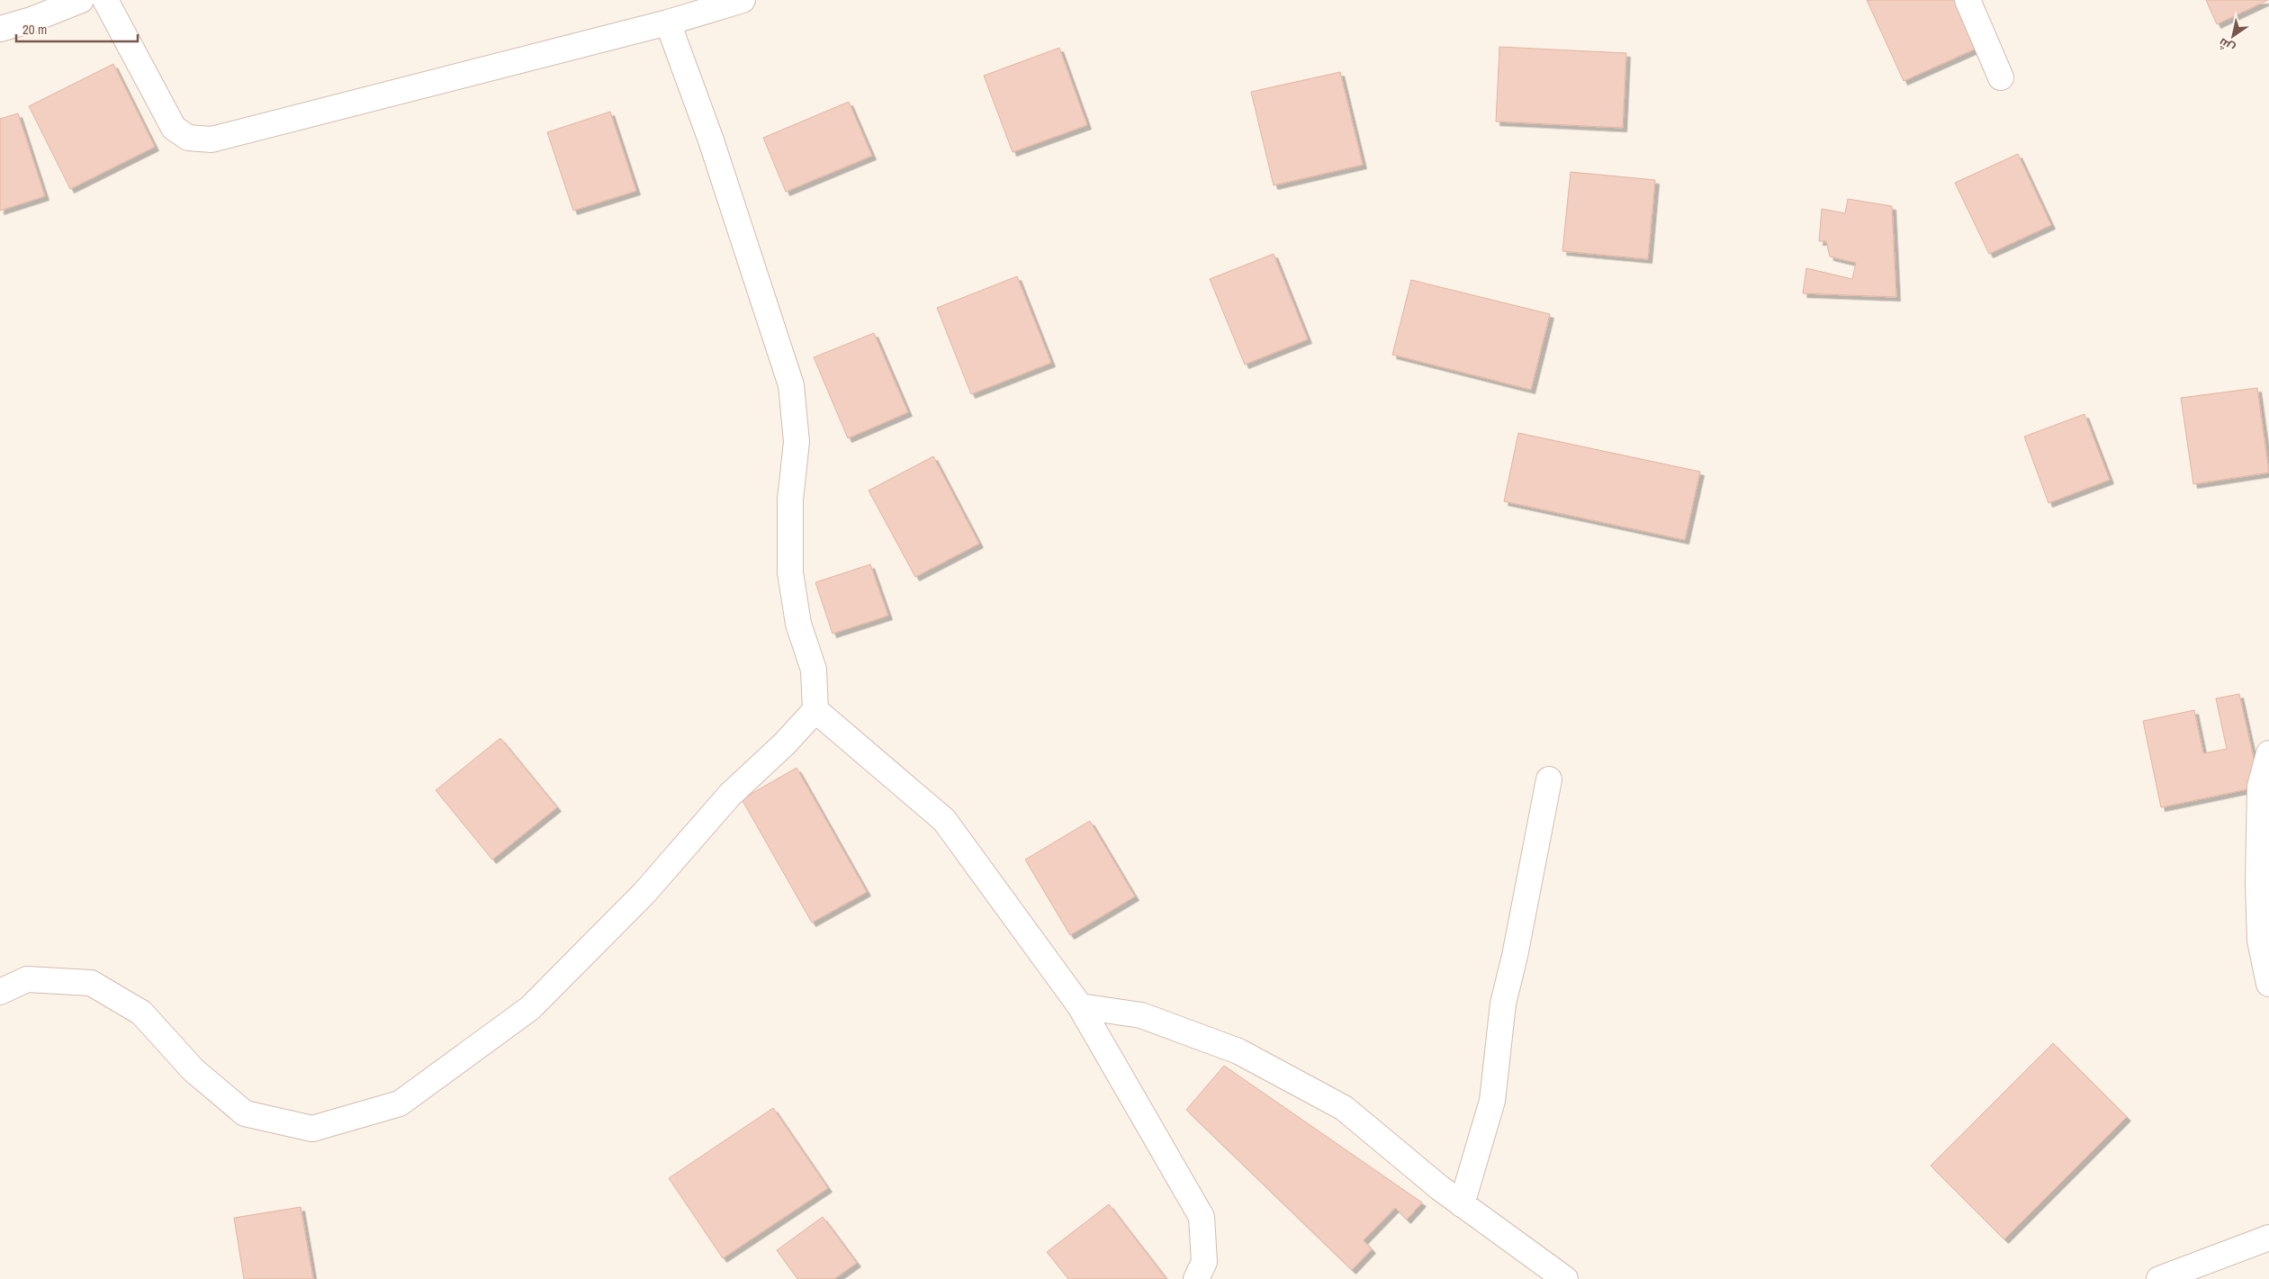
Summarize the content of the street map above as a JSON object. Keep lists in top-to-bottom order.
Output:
{
  "scale_bar": "20 m",
  "north": "bottom left"
}
